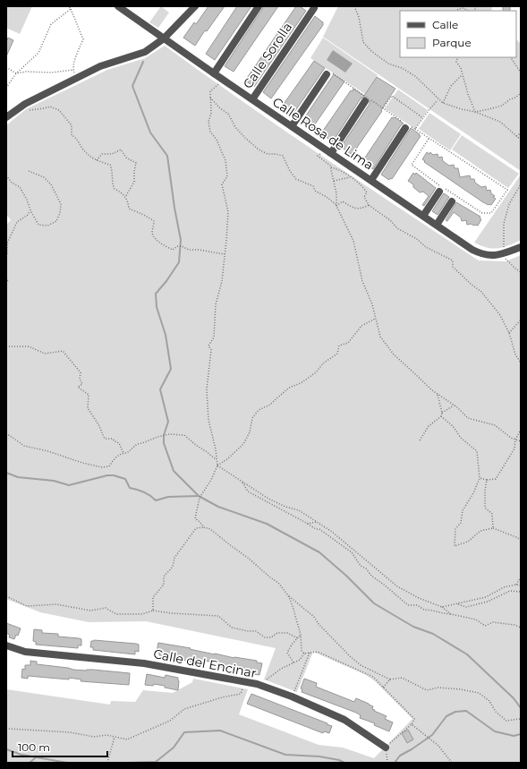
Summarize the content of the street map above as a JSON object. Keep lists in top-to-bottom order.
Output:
{
  "streets": {
    "street": ["Calle Sorolla", "Calle Rosa de Lima", "Calle del Encinar"]
  },
  "crossings": [
    ["Calle Sorolla", "Calle Rosa de Lima"]
  ],
  "legend": ["Calle", "Parque"],
  "scale_bar": "100 m"
}
